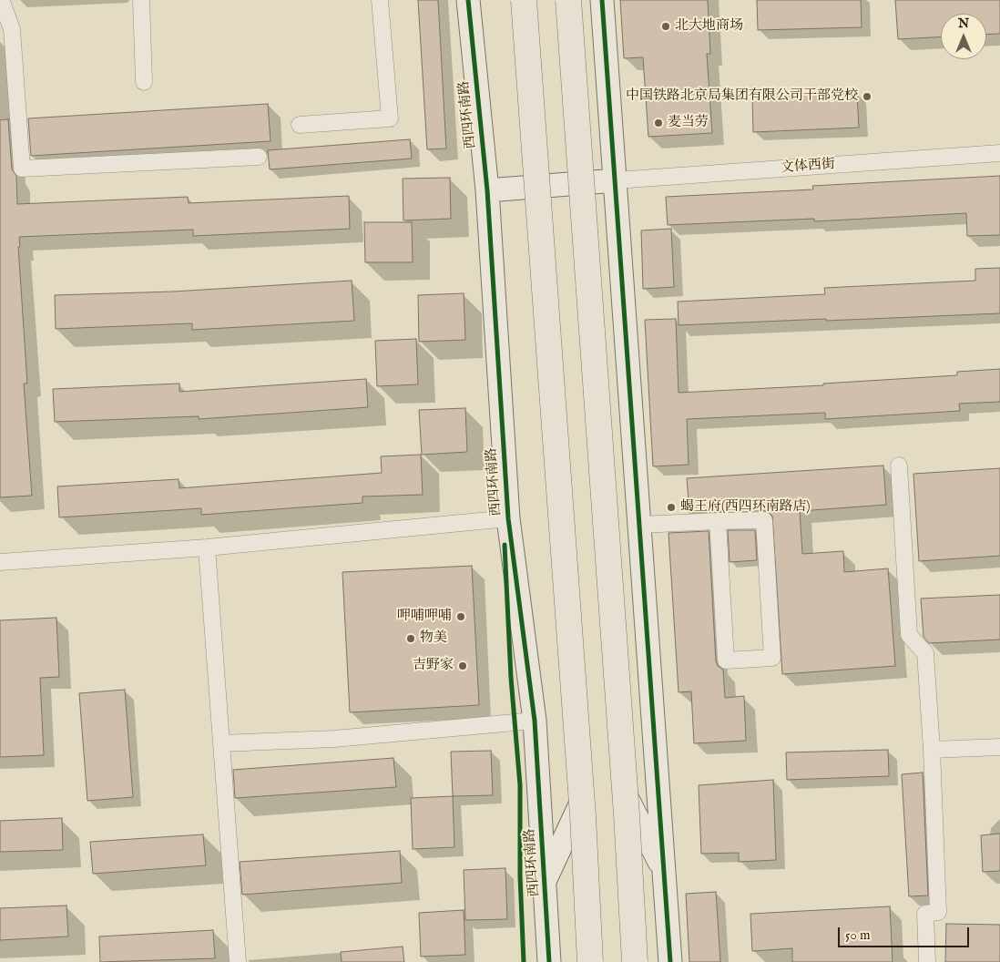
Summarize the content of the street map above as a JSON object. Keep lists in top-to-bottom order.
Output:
{
  "streets": {
    "highway": ["西四环南路"],
    "street": ["文体西街"]
  },
  "places": [
    "北大地商场",
    "中国铁路北京局集团有限公司干部党校",
    "麦当劳",
    "蝎王府(西四环南路店)",
    "呷哺呷哺",
    "物美",
    "吉野家"
  ],
  "scale_bar": "50 m",
  "north": "top"
}
